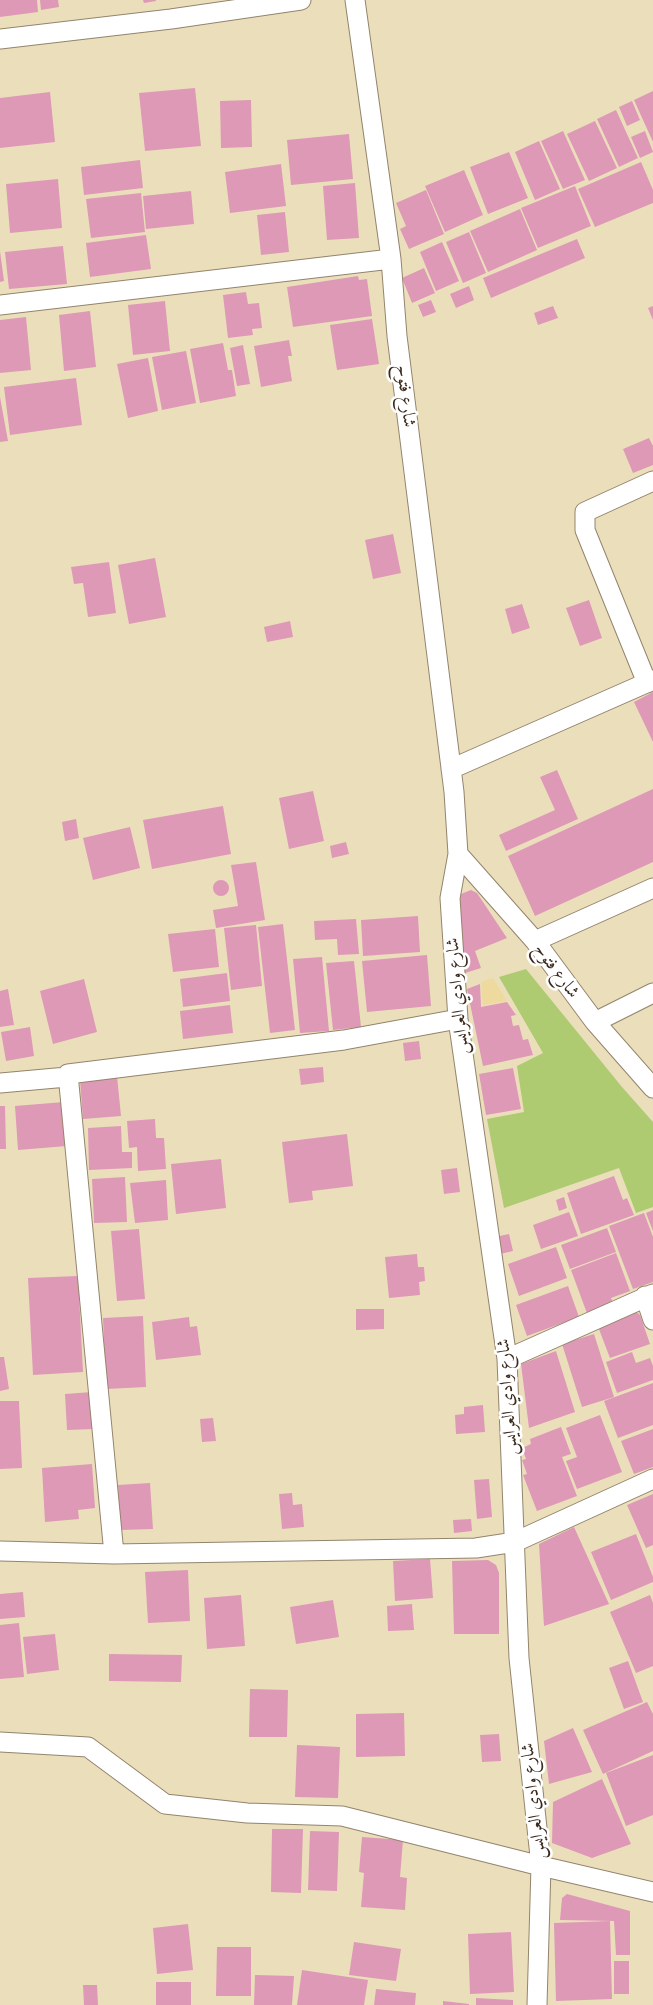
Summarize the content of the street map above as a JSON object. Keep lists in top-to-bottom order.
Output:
{
  "streets": {
    "street": ["شارع فتوح", "شارع وادي العرايس"]
  },
  "crossings": [
    ["شارع فتوح", "شارع وادي العرايس"]
  ]
}
